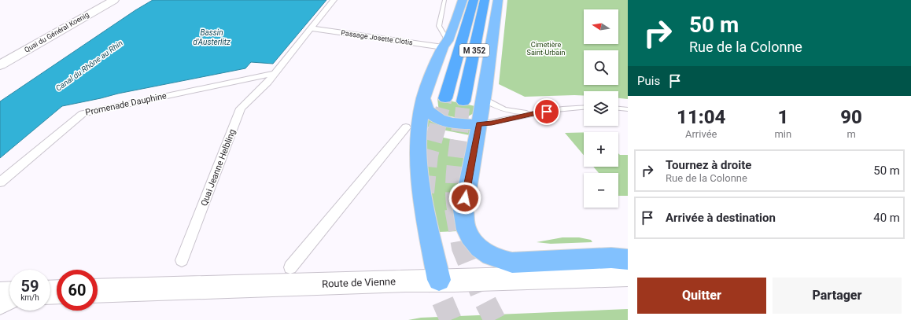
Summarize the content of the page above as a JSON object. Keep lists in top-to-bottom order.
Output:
{
  "streets": {
    "highway": ["M 352"],
    "main road": ["Quai du Général Koenig", "Route de Vienne"],
    "street": ["Passage Josette Clotis", "Promenade Dauphine", "Quai Jeanne Helbling"]
  },
  "crossings": [
    ["Passage Josette Clotis", "Quai Jeanne Helbling"],
    ["Promenade Dauphine", "Quai Jeanne Helbling"]
  ],
  "water": ["Bassin d'Austerlitz", "Canal du Rhône au Rhin"],
  "parks": ["Cimetière Saint-Urbain"],
  "north": "left",
  "page": {
    "turn": ["50 m", "Rue de la Colonne"],
    "map_buttons": ["+", "−"],
    "then": "Puis",
    "eta": [
      "11:04",
      "Arrivée",
      "1",
      "min",
      "90",
      "m"
    ],
    "list": [
      {
        "name": "Tournez à droite",
        "note": "Rue de la Colonne",
        "value": "50 m"
      },
      {
        "name": "Arrivée à destination",
        "value": "40 m"
      }
    ],
    "speed": "59 km/h",
    "limit": "60",
    "buttons": ["Quitter", "Partager"]
  }
}
